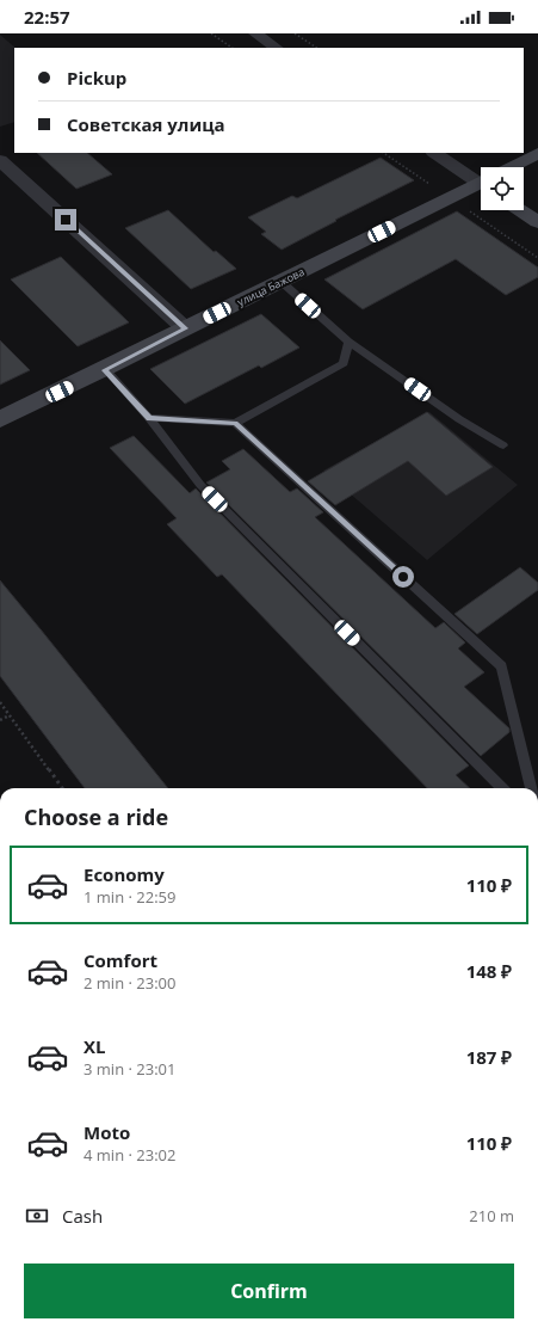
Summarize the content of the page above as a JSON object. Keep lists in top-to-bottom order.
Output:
{
  "streets": {
    "street": ["улица Бажова"]
  },
  "page": {
    "status": "22:57",
    "banner": ["Pickup", "Советская улица"],
    "heading": "Choose a ride",
    "list": [
      {
        "name": "Economy",
        "note": "1 min · 22:59",
        "value": "110 ₽"
      },
      {
        "name": "Comfort",
        "note": "2 min · 23:00",
        "value": "148 ₽"
      },
      {
        "name": "XL",
        "note": "3 min · 23:01",
        "value": "187 ₽"
      },
      {
        "name": "Moto",
        "note": "4 min · 23:02",
        "value": "110 ₽"
      }
    ],
    "pay": ["Cash", "210 m"],
    "buttons": "Confirm"
  }
}
